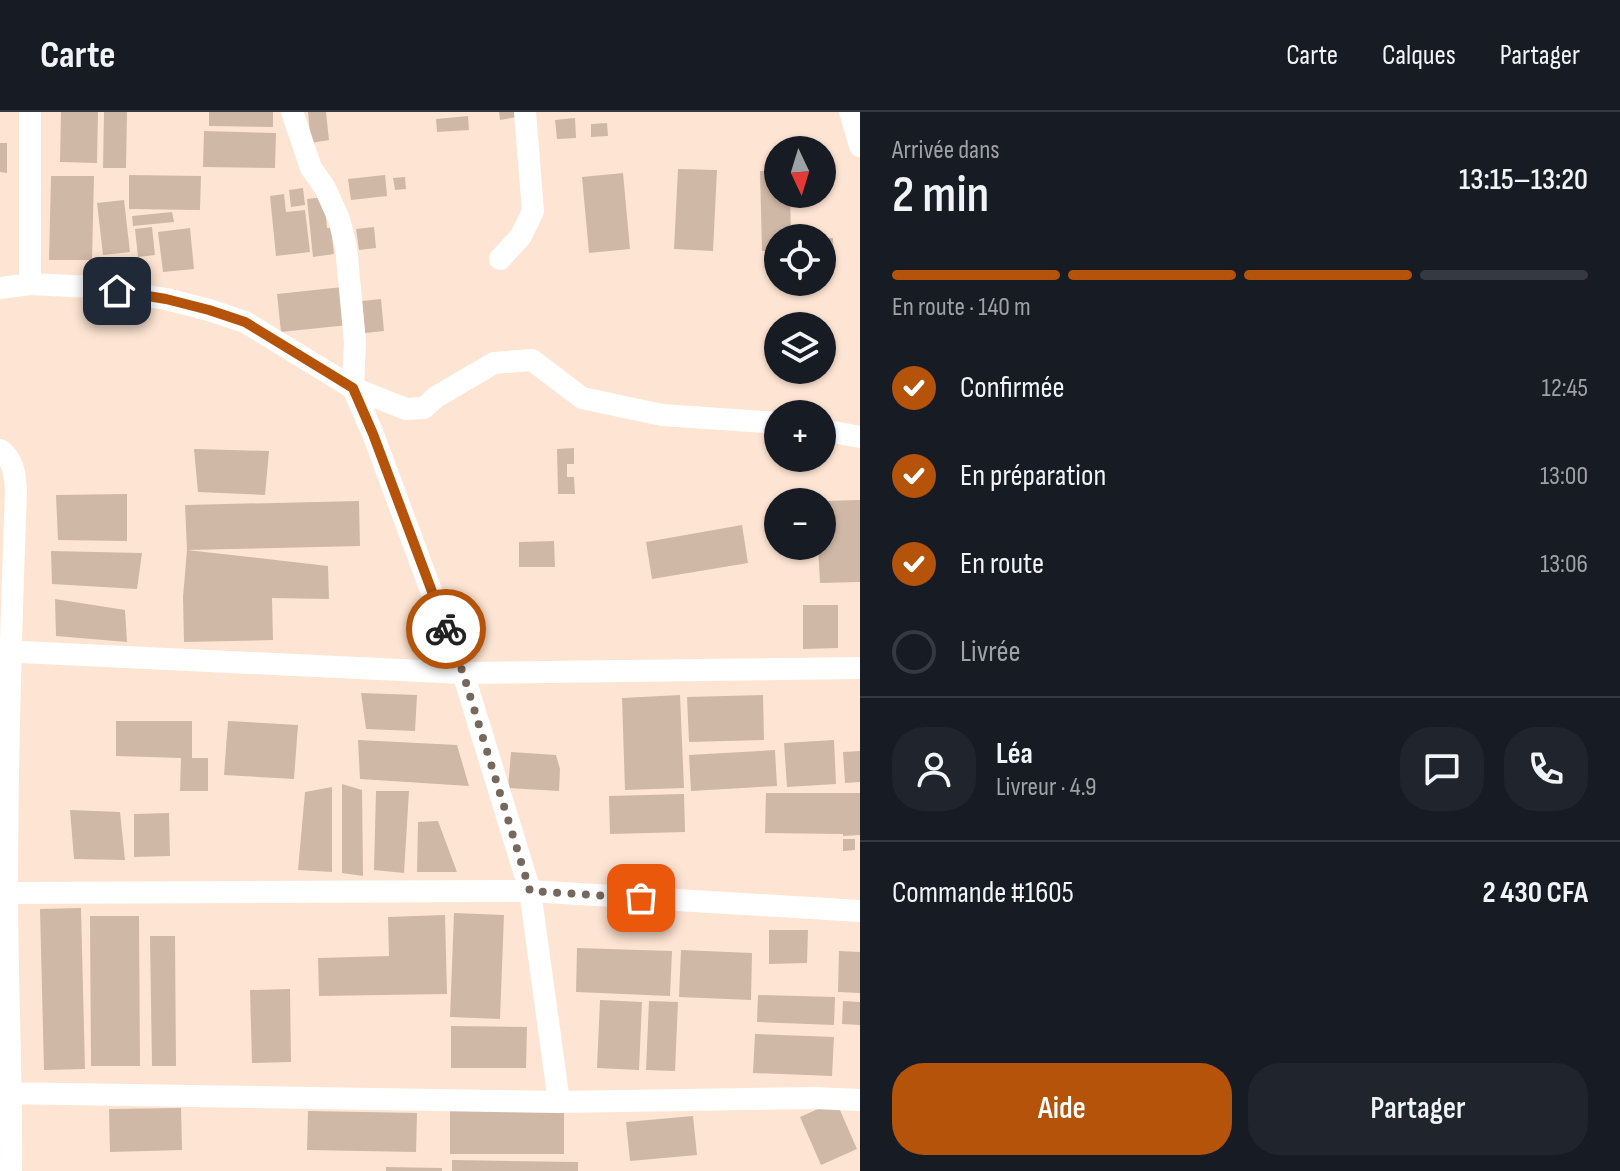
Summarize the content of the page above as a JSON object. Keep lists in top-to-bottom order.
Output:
{
  "north": "bottom",
  "page": {
    "header": "Carte",
    "nav": ["Carte", "Calques", "Partager"],
    "heading": ["2 min", "Arrivée dans", "13:15–13:20"],
    "panel": [
      "Léa",
      "Livreur · 4.9",
      "Commande #1605",
      "2 430 CFA"
    ],
    "map_buttons": ["+", "−"],
    "bar": "En route · 140 m",
    "list": [
      ["Confirmée", "12:45"],
      ["En préparation", "13:00"],
      ["En route", "13:06"],
      "Livrée"
    ],
    "buttons": ["Aide", "Partager"]
  }
}
